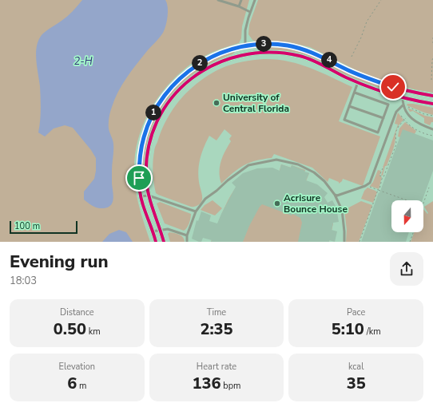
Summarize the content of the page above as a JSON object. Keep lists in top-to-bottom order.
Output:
{
  "water": ["2-H"],
  "places": ["University of Central Florida", "Acrisure Bounce House"],
  "scale_bar": "100 m",
  "north": "bottom",
  "page": {
    "pins": [
      "3",
      "4",
      "2",
      "1"
    ],
    "scale": "100 m",
    "heading": ["Evening run", "18:03"],
    "stats": [
      ["Distance", "0.50 km"],
      ["Time", "2:35"],
      ["Pace", "5:10 /km"],
      ["Elevation", "6 m"],
      ["Heart rate", "136 bpm"],
      ["kcal", "35"]
    ]
  }
}
